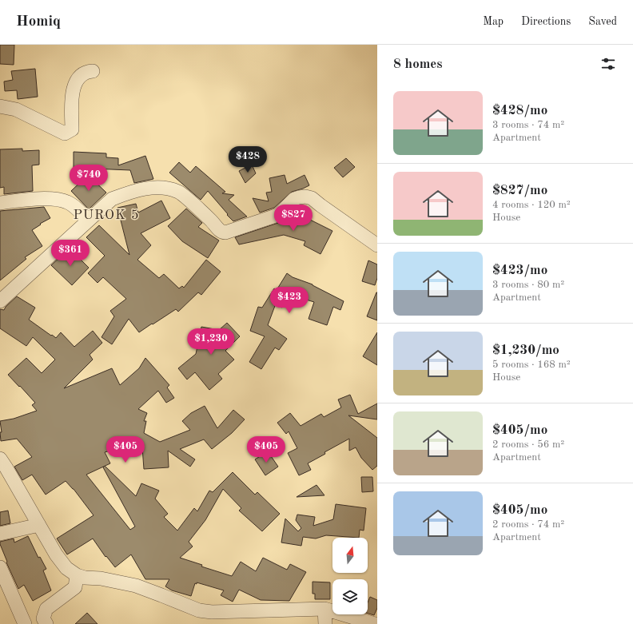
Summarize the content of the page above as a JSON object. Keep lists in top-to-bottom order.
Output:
{
  "districts": ["PUROK 5"],
  "north": "top",
  "page": {
    "header": "Homiq",
    "nav": ["Map", "Directions", "Saved"],
    "heading": "8 homes",
    "list": [
      {
        "name": "$428/mo",
        "note": "3 rooms · 74 m² · Apartment"
      },
      {
        "name": "$827/mo",
        "note": "4 rooms · 120 m² · House"
      },
      {
        "name": "$423/mo",
        "note": "3 rooms · 80 m² · Apartment"
      },
      {
        "name": "$1,230/mo",
        "note": "5 rooms · 168 m² · House"
      },
      {
        "name": "$405/mo",
        "note": "2 rooms · 56 m² · Apartment"
      },
      {
        "name": "$405/mo",
        "note": "2 rooms · 74 m² · Apartment"
      }
    ],
    "price": [
      "$428",
      "$740",
      "$827",
      "$361",
      "$423",
      "$1,230",
      "$405",
      "$405"
    ]
  }
}
